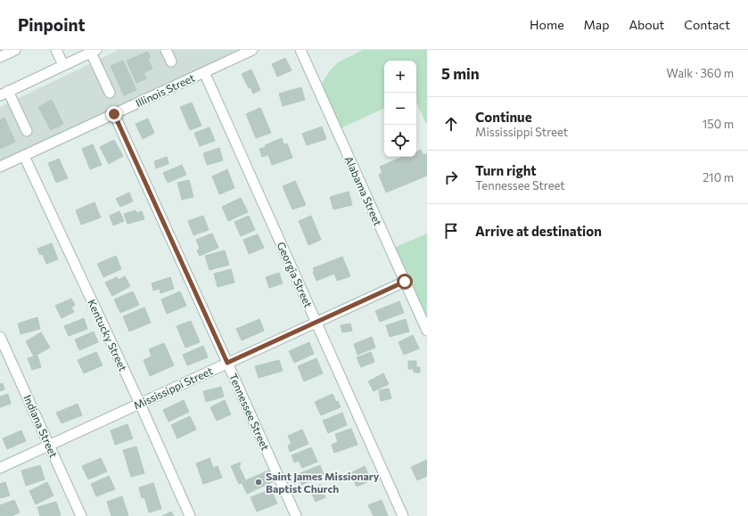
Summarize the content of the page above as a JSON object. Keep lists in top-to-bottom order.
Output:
{
  "streets": {
    "street": [
      "Illinois Street",
      "Alabama Street",
      "Georgia Street",
      "Kentucky Street",
      "Mississippi Street",
      "Tennessee Street",
      "Indiana Street"
    ]
  },
  "crossings": [
    ["Illinois Street", "Georgia Street"],
    ["Illinois Street", "Kentucky Street"],
    ["Illinois Street", "Tennessee Street"],
    ["Alabama Street", "Mississippi Street"],
    ["Georgia Street", "Mississippi Street"],
    ["Kentucky Street", "Mississippi Street"],
    ["Mississippi Street", "Tennessee Street"],
    ["Mississippi Street", "Indiana Street"]
  ],
  "places": ["Saint James Missionary Baptist Church"],
  "page": {
    "header": "Pinpoint",
    "nav": [
      "Home",
      "Map",
      "About",
      "Contact"
    ],
    "heading": ["5 min", "Walk · 360 m"],
    "map_buttons": ["+", "−"],
    "list": [
      ["Continue", "Mississippi Street", "150 m"],
      ["Turn right", "Tennessee Street", "210 m"],
      "Arrive at destination"
    ]
  }
}
